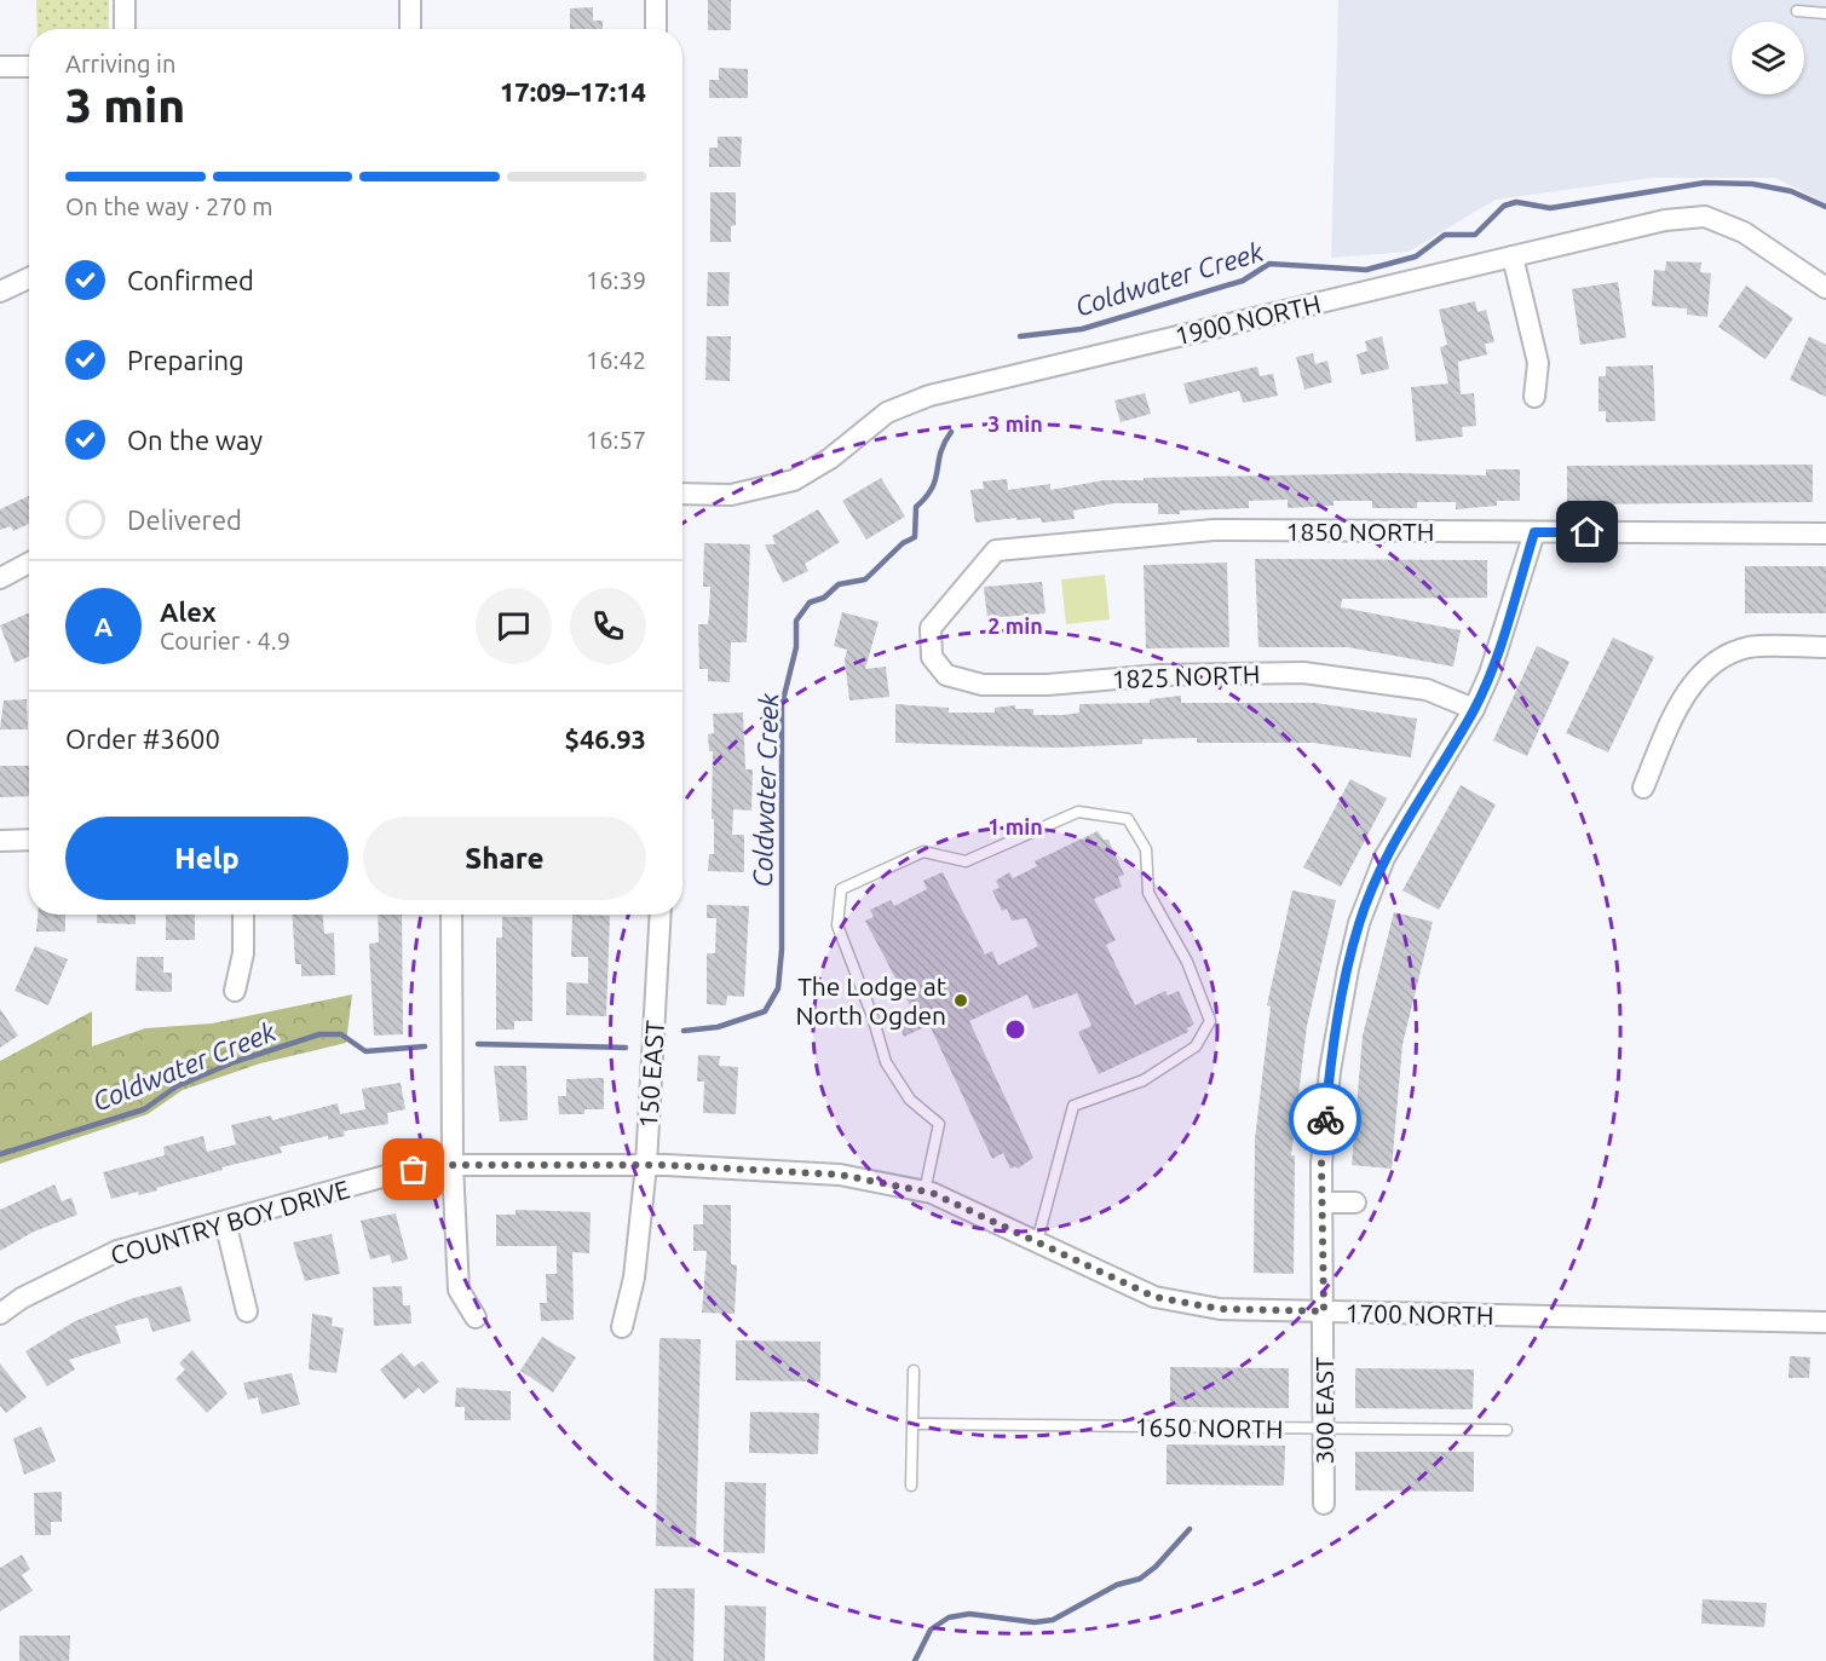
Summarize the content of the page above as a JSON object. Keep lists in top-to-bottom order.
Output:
{
  "streets": {
    "street": [
      "1900 NORTH",
      "1850 NORTH",
      "1825 NORTH",
      "150 EAST",
      "COUNTRY BOY DRIVE",
      "1700 NORTH",
      "300 EAST"
    ],
    "lane": ["1650 NORTH"]
  },
  "crossings": [
    ["1850 NORTH", "1825 NORTH"],
    ["1850 NORTH", "300 EAST"],
    ["1825 NORTH", "300 EAST"],
    ["150 EAST", "COUNTRY BOY DRIVE"],
    ["150 EAST", "1700 NORTH"],
    ["COUNTRY BOY DRIVE", "1700 NORTH"],
    ["1700 NORTH", "300 EAST"],
    ["300 EAST", "1650 NORTH"]
  ],
  "water": ["Coldwater Creek"],
  "places": ["The Lodge at North Ogden"],
  "page": {
    "heading": ["3 min", "Arriving in", "17:09–17:14"],
    "panel": [
      "Alex",
      "Courier · 4.9",
      "Order #3600",
      "$46.93"
    ],
    "bar": "On the way · 270 m",
    "list": [
      ["Confirmed", "16:39"],
      ["Preparing", "16:42"],
      ["On the way", "16:57"],
      "Delivered"
    ],
    "round": "A",
    "buttons": ["Help", "Share"]
  },
  "rings": ["3 min", "2 min", "1 min"]
}
